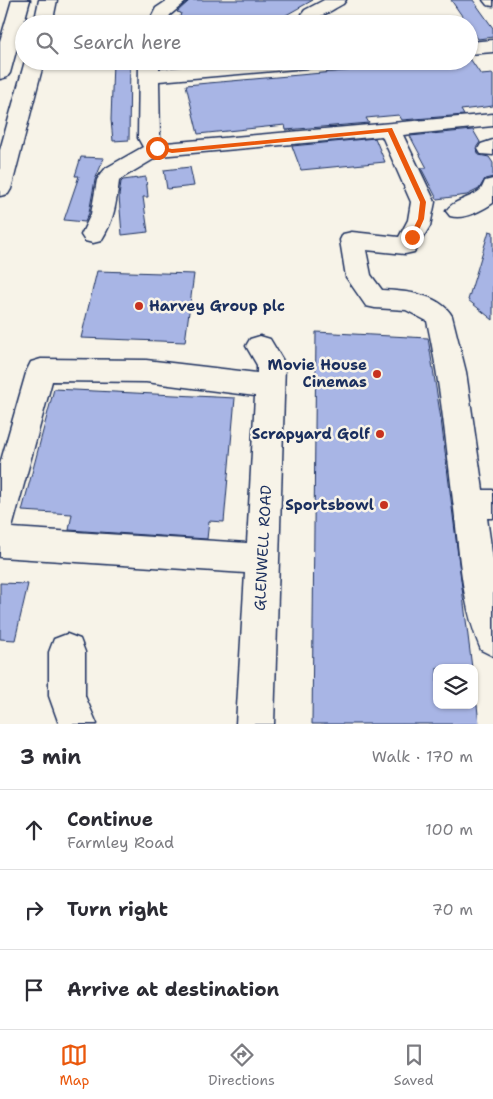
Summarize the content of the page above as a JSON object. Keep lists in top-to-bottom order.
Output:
{
  "streets": {
    "main road": ["GLENWELL ROAD"]
  },
  "places": [
    "Harvey Group plc",
    "Movie House Cinemas",
    "Scrapyard Golf",
    "Sportsbowl"
  ],
  "page": {
    "search": "Search here",
    "heading": ["3 min", "Walk · 170 m"],
    "list": [
      ["Continue", "Farmley Road", "100 m"],
      ["Turn right", "70 m"],
      "Arrive at destination"
    ],
    "nav": ["Map", "Directions", "Saved"]
  }
}
